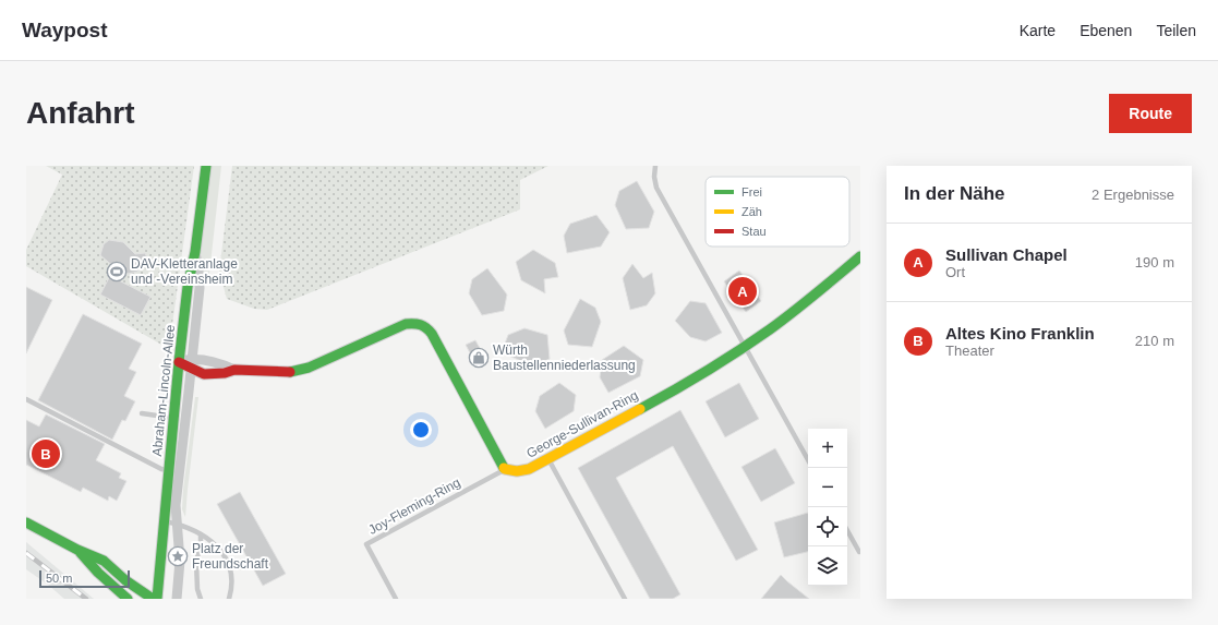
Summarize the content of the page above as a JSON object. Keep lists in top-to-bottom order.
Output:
{
  "streets": {
    "street": ["Abraham-Lincoln-Allee", "George-Sullivan-Ring"],
    "lane": ["Joy-Fleming-Ring"]
  },
  "crossings": [
    ["George-Sullivan-Ring", "Joy-Fleming-Ring"]
  ],
  "places": {
    "sports": ["DAV-Kletteranlage und -Vereinsheim"],
    "shop": ["Würth Baustellenniederlassung"],
    "place": ["Platz der Freundschaft"]
  },
  "legend": ["Frei", "Zäh", "Stau"],
  "scale_bar": "50 m",
  "page": {
    "header": "Waypost",
    "nav": ["Karte", "Ebenen", "Teilen"],
    "buttons": "Route",
    "title": "Anfahrt",
    "heading": ["In der Nähe", "2 Ergebnisse"],
    "list": [
      {
        "mark": "A",
        "name": "Sullivan Chapel",
        "note": "Ort",
        "value": "190 m"
      },
      {
        "mark": "B",
        "name": "Altes Kino Franklin",
        "note": "Theater",
        "value": "210 m"
      }
    ],
    "pins": ["A", "B"],
    "map_buttons": ["+", "−"],
    "scale": "50 m"
  }
}
